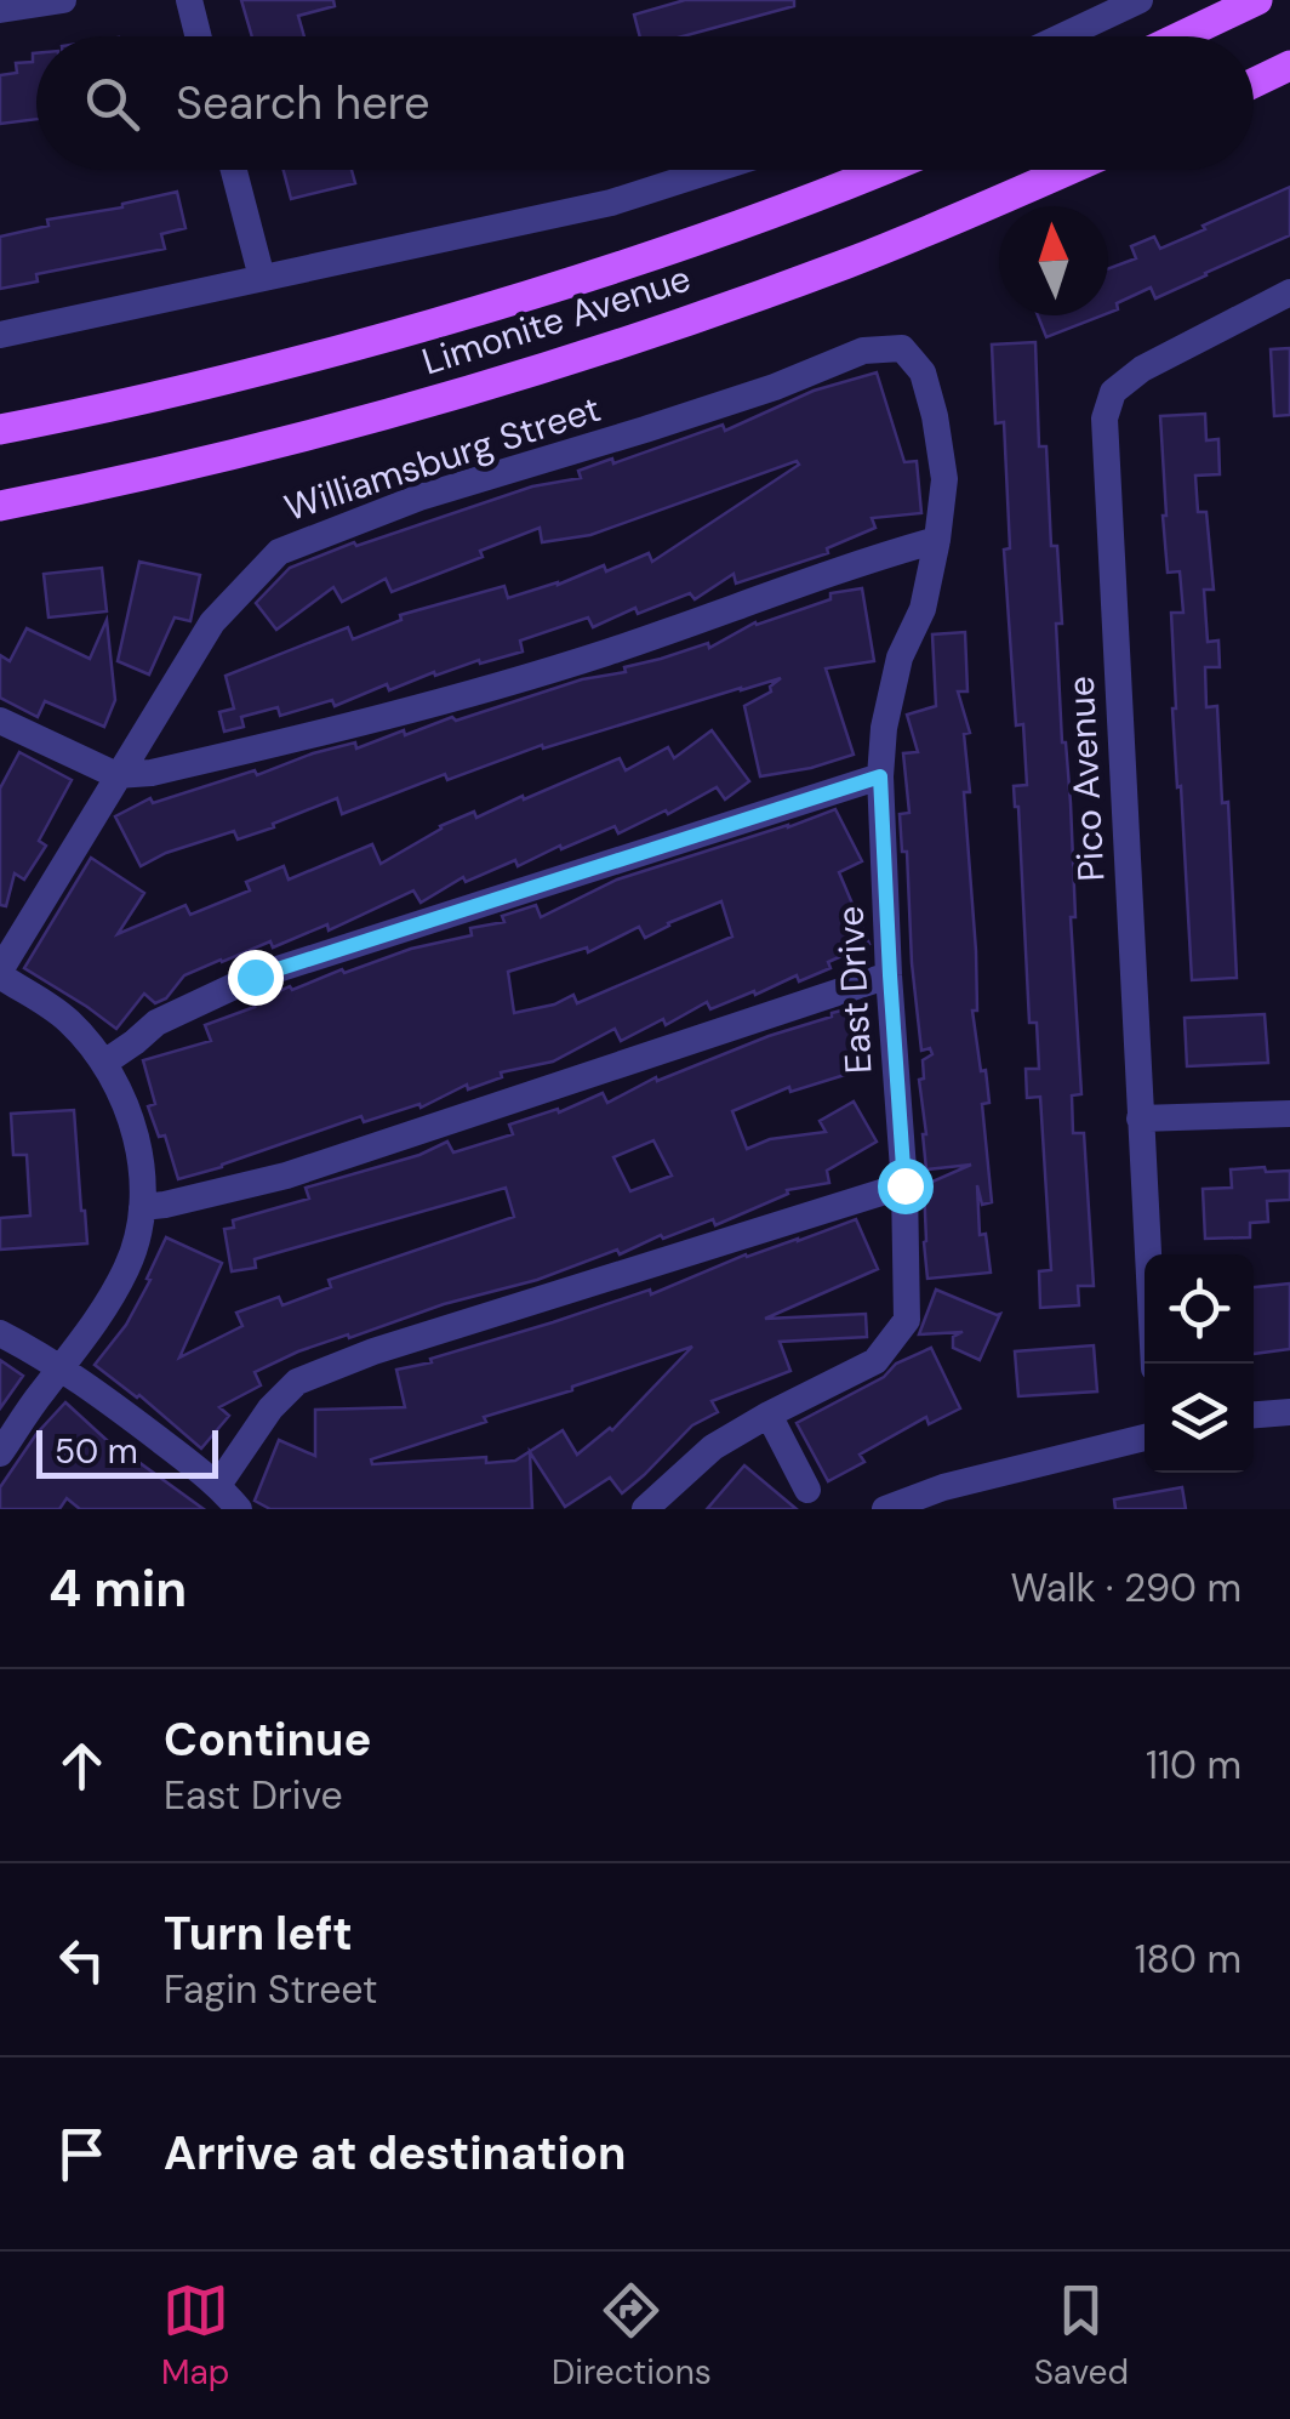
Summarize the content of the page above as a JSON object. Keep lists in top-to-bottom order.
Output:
{
  "streets": {
    "main road": ["Limonite Avenue"],
    "street": ["Williamsburg Street", "Pico Avenue", "East Drive"]
  },
  "crossings": [
    ["Williamsburg Street", "East Drive"]
  ],
  "scale_bar": "50 m",
  "north": "top",
  "page": {
    "search": "Search here",
    "scale": "50 m",
    "heading": ["4 min", "Walk · 290 m"],
    "list": [
      ["Continue", "East Drive", "110 m"],
      ["Turn left", "Fagin Street", "180 m"],
      "Arrive at destination"
    ],
    "nav": ["Map", "Directions", "Saved"]
  }
}
